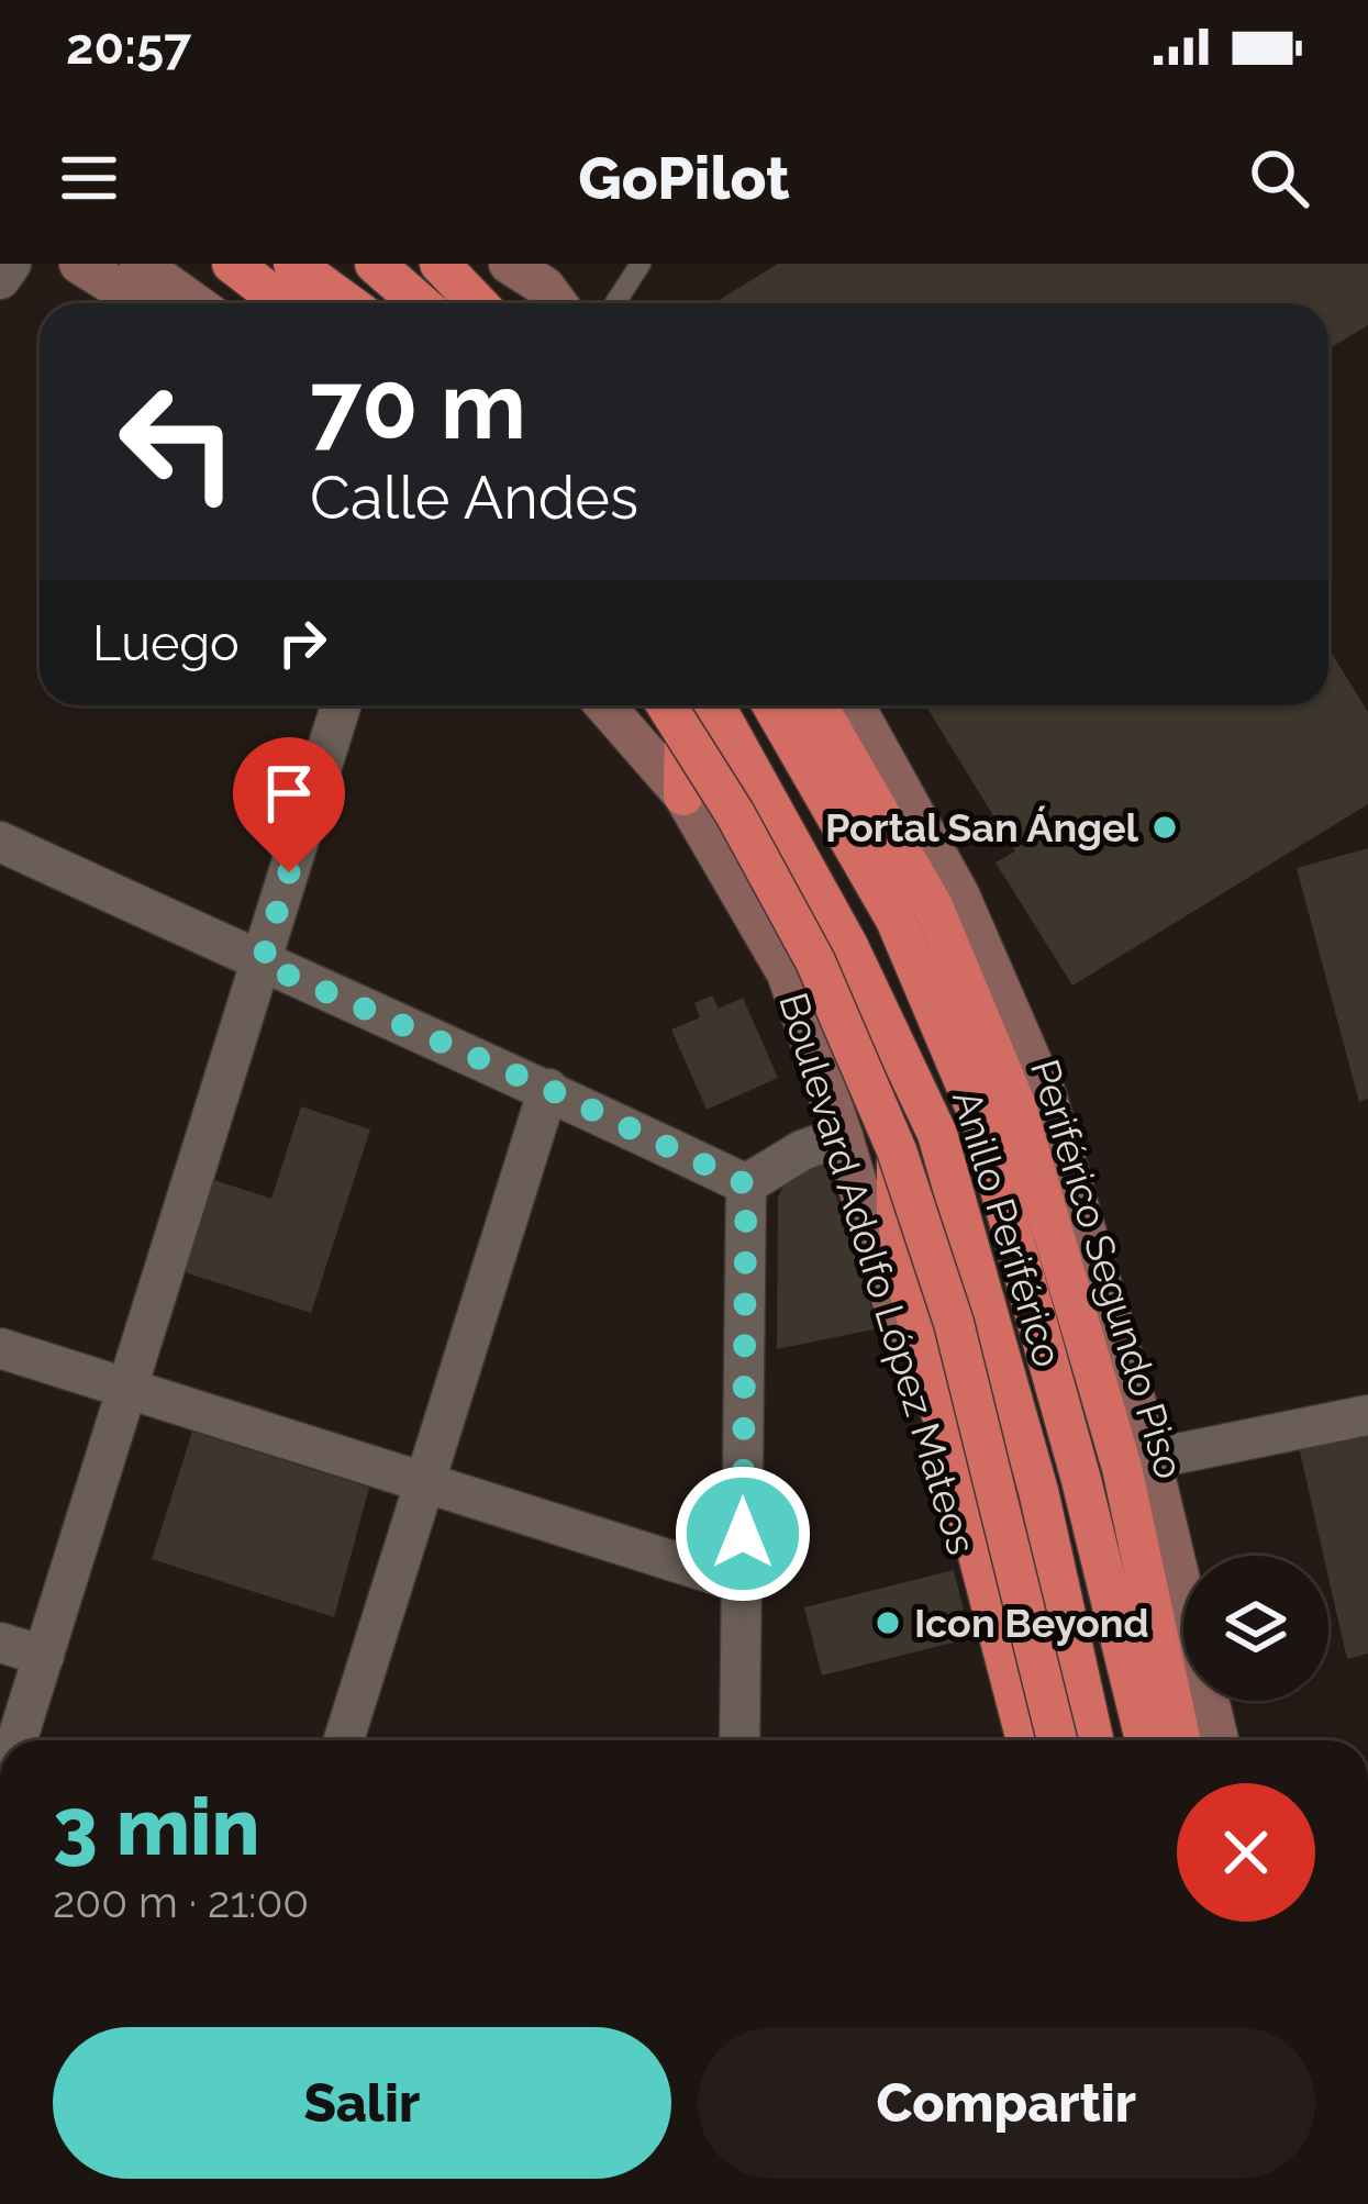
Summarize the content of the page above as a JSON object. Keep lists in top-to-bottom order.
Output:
{
  "streets": {
    "highway": ["Anillo Periférico", "Periférico Segundo Piso"],
    "main road": ["Boulevard Adolfo López Mateos"]
  },
  "places": ["Portal San Ángel", "Icon Beyond"],
  "page": {
    "status": "20:57",
    "header": "GoPilot",
    "turn": ["70 m", "Calle Andes"],
    "then": "Luego",
    "heading": ["3 min", "200 m · 21:00"],
    "buttons": ["Salir", "Compartir"]
  }
}
